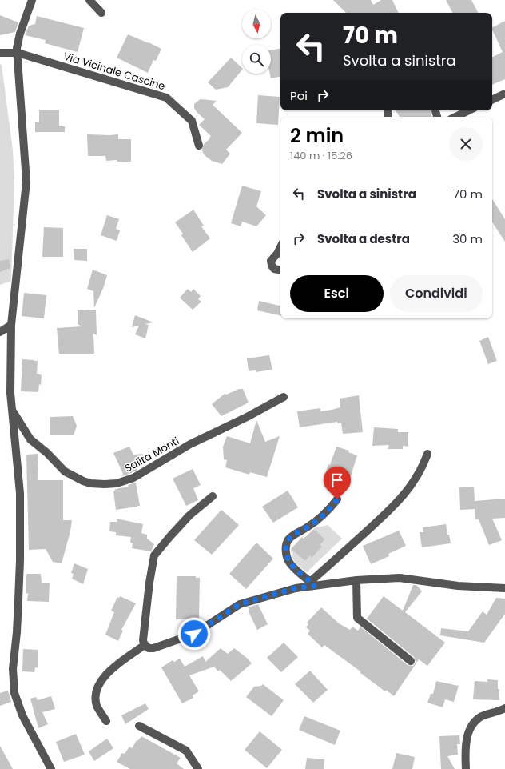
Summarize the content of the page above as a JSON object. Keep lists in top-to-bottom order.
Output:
{
  "streets": {
    "street": ["Via Vicinale Cascine", "Salita Monti"]
  },
  "north": "bottom",
  "page": {
    "turn": ["70 m", "Svolta a sinistra"],
    "then": "Poi",
    "heading": ["2 min", "140 m · 15:26"],
    "list": [
      {
        "name": "Svolta a sinistra",
        "value": "70 m"
      },
      {
        "name": "Svolta a destra",
        "value": "30 m"
      }
    ],
    "buttons": ["Esci", "Condividi"]
  }
}
